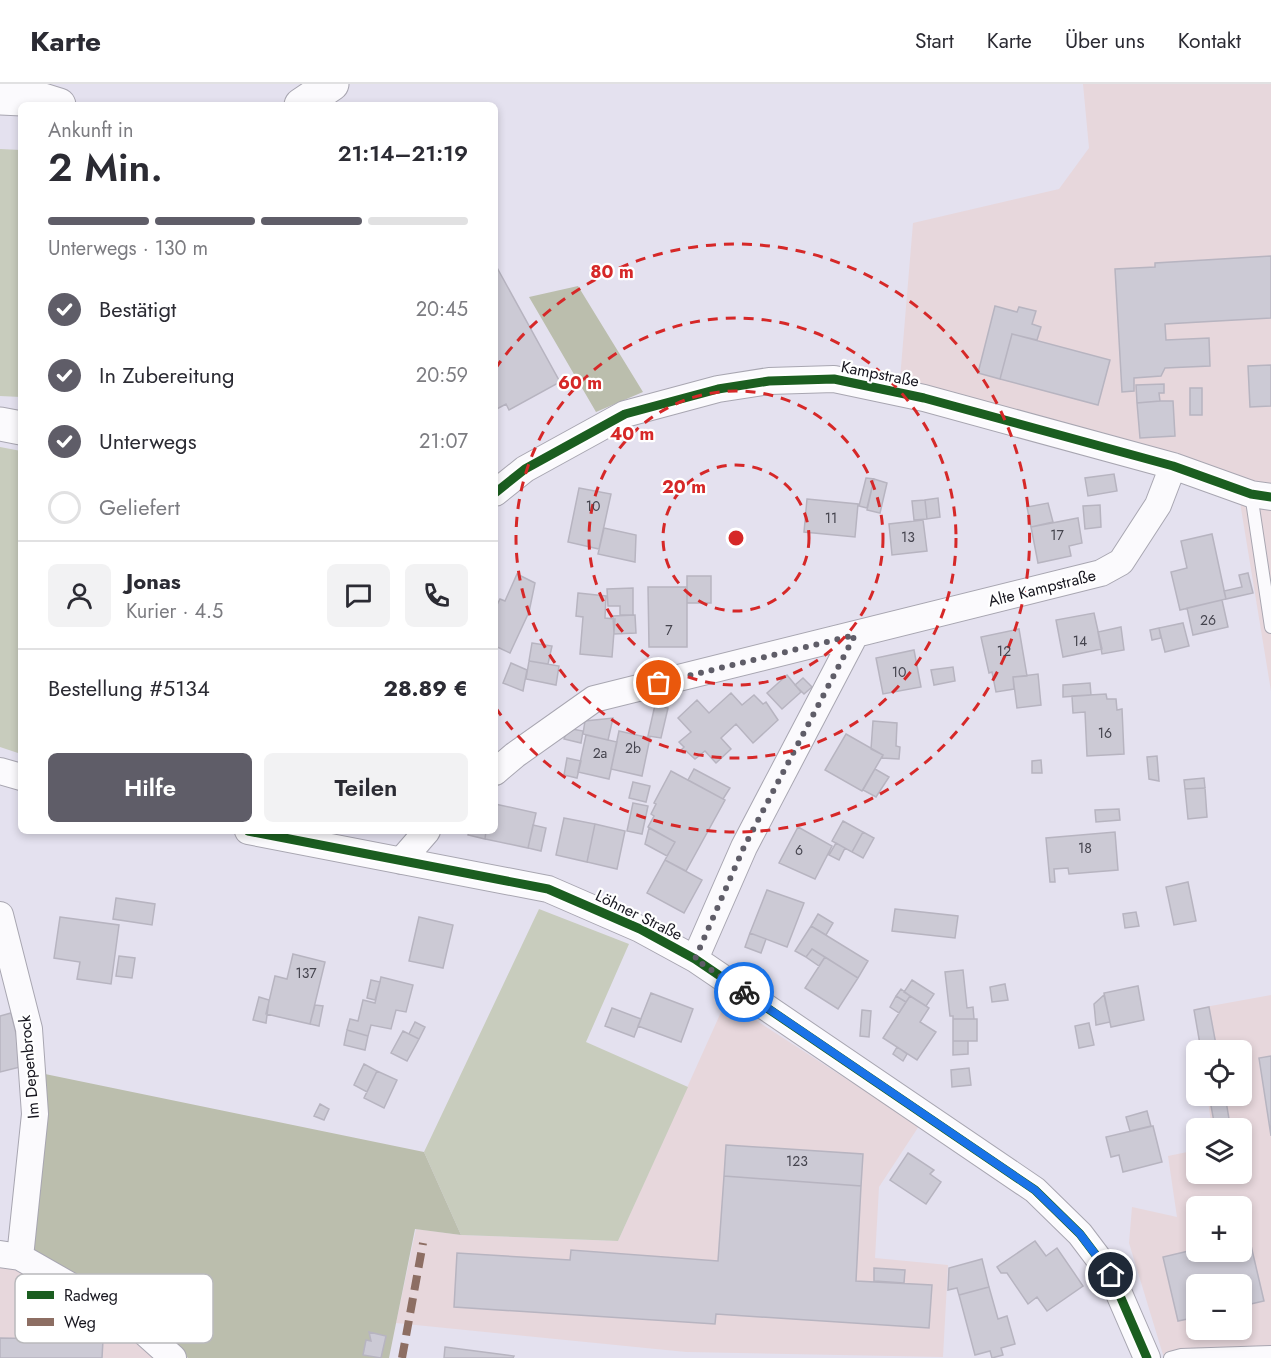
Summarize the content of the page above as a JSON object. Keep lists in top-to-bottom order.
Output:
{
  "streets": {
    "street": [
      "Kampstraße",
      "Alte Kampstraße",
      "Löhner Straße",
      "Im Depenbrock"
    ]
  },
  "crossings": [
    ["Kampstraße", "Alte Kampstraße"]
  ],
  "house_numbers": [
    "10",
    "11",
    "17",
    "13",
    "26",
    "7",
    "14",
    "12",
    "10",
    "16",
    "2b",
    "2a",
    "18",
    "6",
    "137",
    "123"
  ],
  "legend": ["Radweg", "Weg"],
  "page": {
    "header": "Karte",
    "nav": [
      "Start",
      "Karte",
      "Über uns",
      "Kontakt"
    ],
    "heading": ["2 Min.", "Ankunft in", "21:14–21:19"],
    "panel": [
      "Jonas",
      "Kurier · 4.5",
      "Bestellung #5134",
      "28.89 €"
    ],
    "bar": "Unterwegs · 130 m",
    "list": [
      ["Bestätigt", "20:45"],
      ["In Zubereitung", "20:59"],
      ["Unterwegs", "21:07"],
      "Geliefert"
    ],
    "buttons": ["Hilfe", "Teilen"],
    "map_buttons": ["+", "−"]
  },
  "rings": [
    "80 m",
    "60 m",
    "40 m",
    "20 m"
  ]
}
